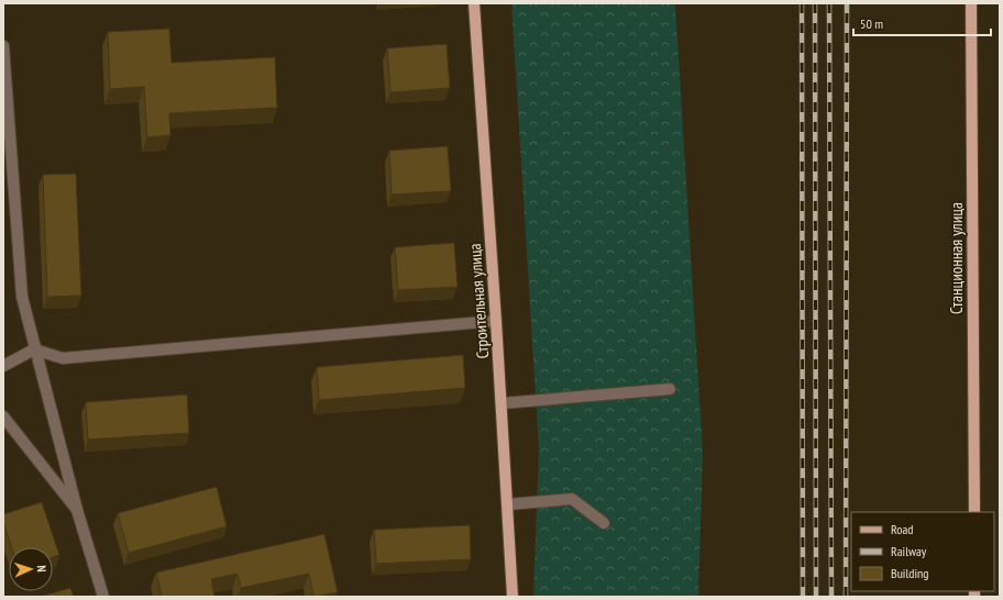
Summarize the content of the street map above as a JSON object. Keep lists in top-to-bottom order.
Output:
{
  "streets": {
    "main road": ["Станционная улица", "Строительная улица"]
  },
  "legend": ["Road", "Railway", "Building"],
  "scale_bar": "50 m",
  "north": "right"
}
